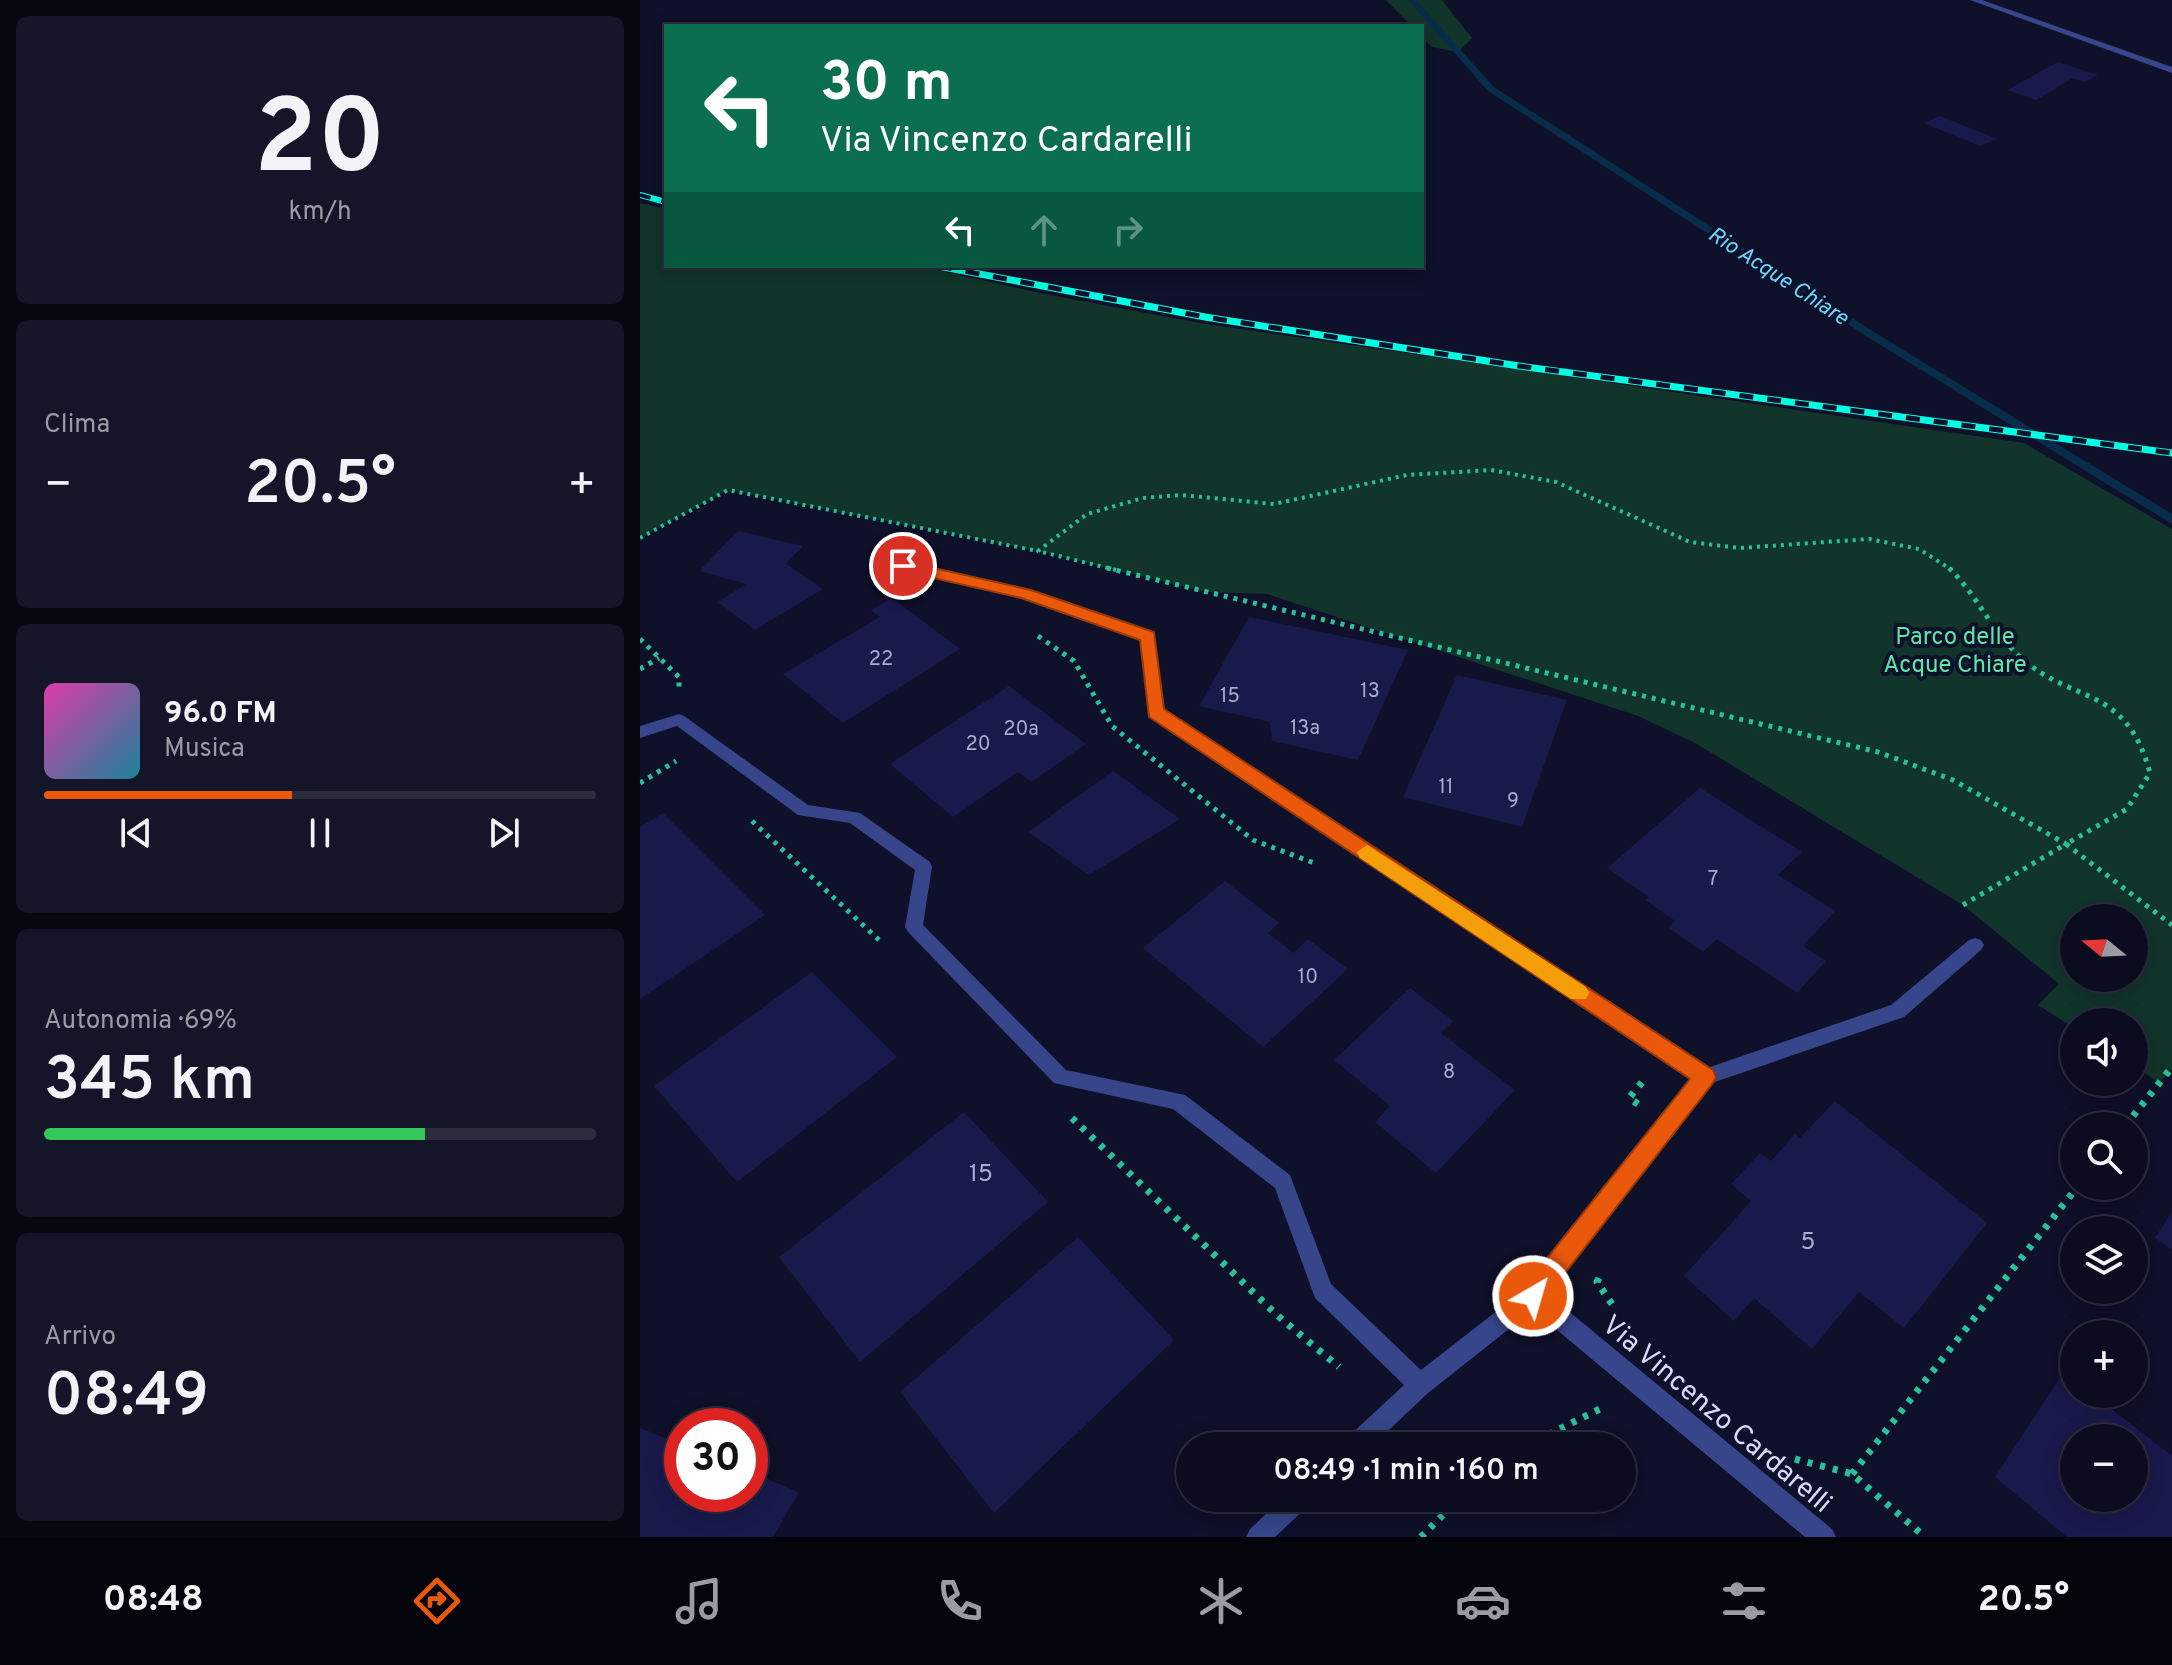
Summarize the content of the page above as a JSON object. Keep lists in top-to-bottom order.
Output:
{
  "streets": {
    "street": ["Via Vincenzo Cardarelli"]
  },
  "water": ["Rio Acque Chiare"],
  "parks": ["Parco delle Acque Chiare"],
  "house_numbers": [
    "22",
    "13",
    "15",
    "13a",
    "20a",
    "20",
    "11",
    "9",
    "7",
    "10",
    "8",
    "15",
    "5"
  ],
  "north": "left",
  "page": {
    "tile": [
      ["20", "km/h"],
      "Clima",
      ["Autonomia · 69%", "345 km"],
      ["Arrivo", "08:49"]
    ],
    "turn": ["30 m", "Via Vincenzo Cardarelli"],
    "heat": ["−", "20.5°", "+"],
    "song": ["96.0 FM", "Musica"],
    "map_buttons": ["+", "−"],
    "limit": "30",
    "trip": "08:49 · 1 min · 160 m",
    "tabs": ["08:48", "20.5°"]
  }
}
